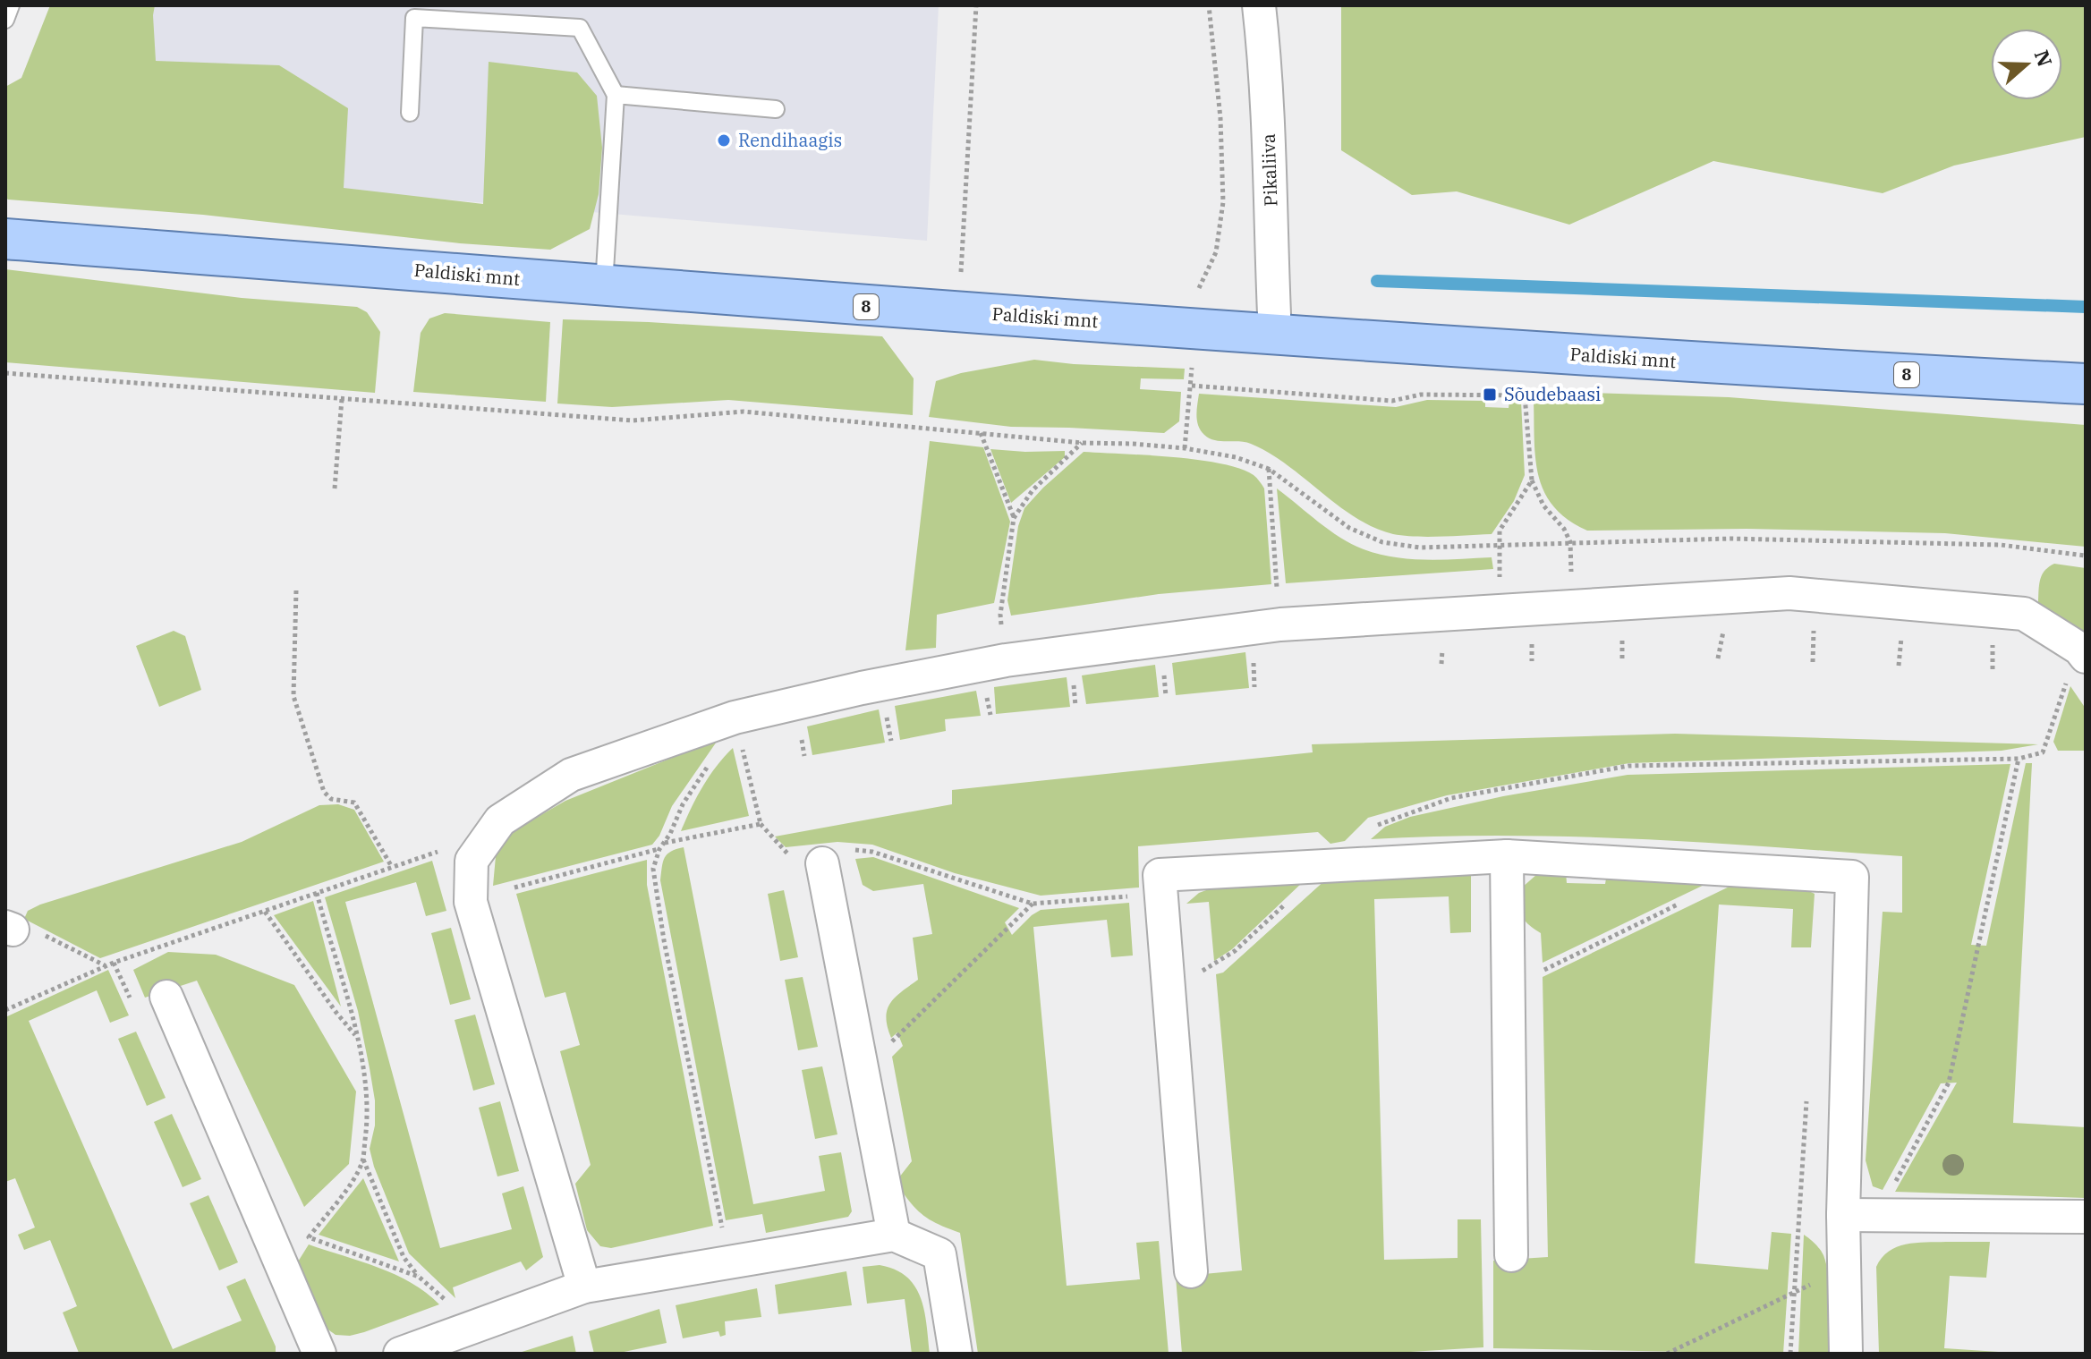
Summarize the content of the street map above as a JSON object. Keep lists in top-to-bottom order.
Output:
{
  "streets": {
    "main road": ["Paldiski mnt", "8"],
    "street": ["Pikaliiva"]
  },
  "crossings": [
    ["Pikaliiva", "Paldiski mnt"]
  ],
  "places": {
    "other": ["Rendihaagis"],
    "transit": ["Sõudebaasi"]
  },
  "north": "right"
}
